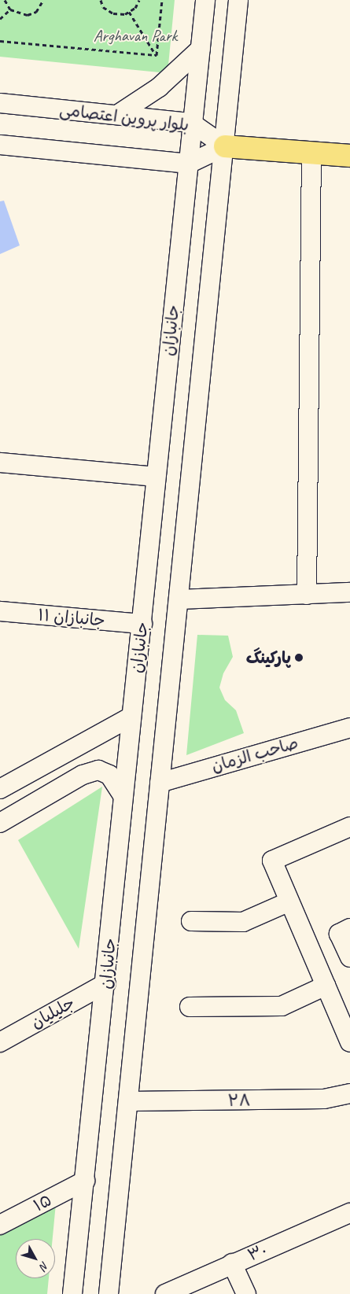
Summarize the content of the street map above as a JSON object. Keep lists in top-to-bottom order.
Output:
{
  "streets": {
    "street": [
      "بلوار پروین اعتصامی",
      "جانبازان",
      "۱۱ جانبازان",
      "صاحب الزمان",
      "جلیلیان",
      "۲۸",
      "۱۵",
      "۳۰"
    ]
  },
  "crossings": [
    ["بلوار پروین اعتصامی", "جانبازان"],
    ["جانبازان", "۱۱ جانبازان"],
    ["جانبازان", "صاحب الزمان"],
    ["جانبازان", "جلیلیان"],
    ["جانبازان", "۲۸"],
    ["جانبازان", "۱۵"]
  ],
  "parks": ["Arghavan Park"],
  "places": ["پارکینگ"],
  "north": "bottom right"
}
